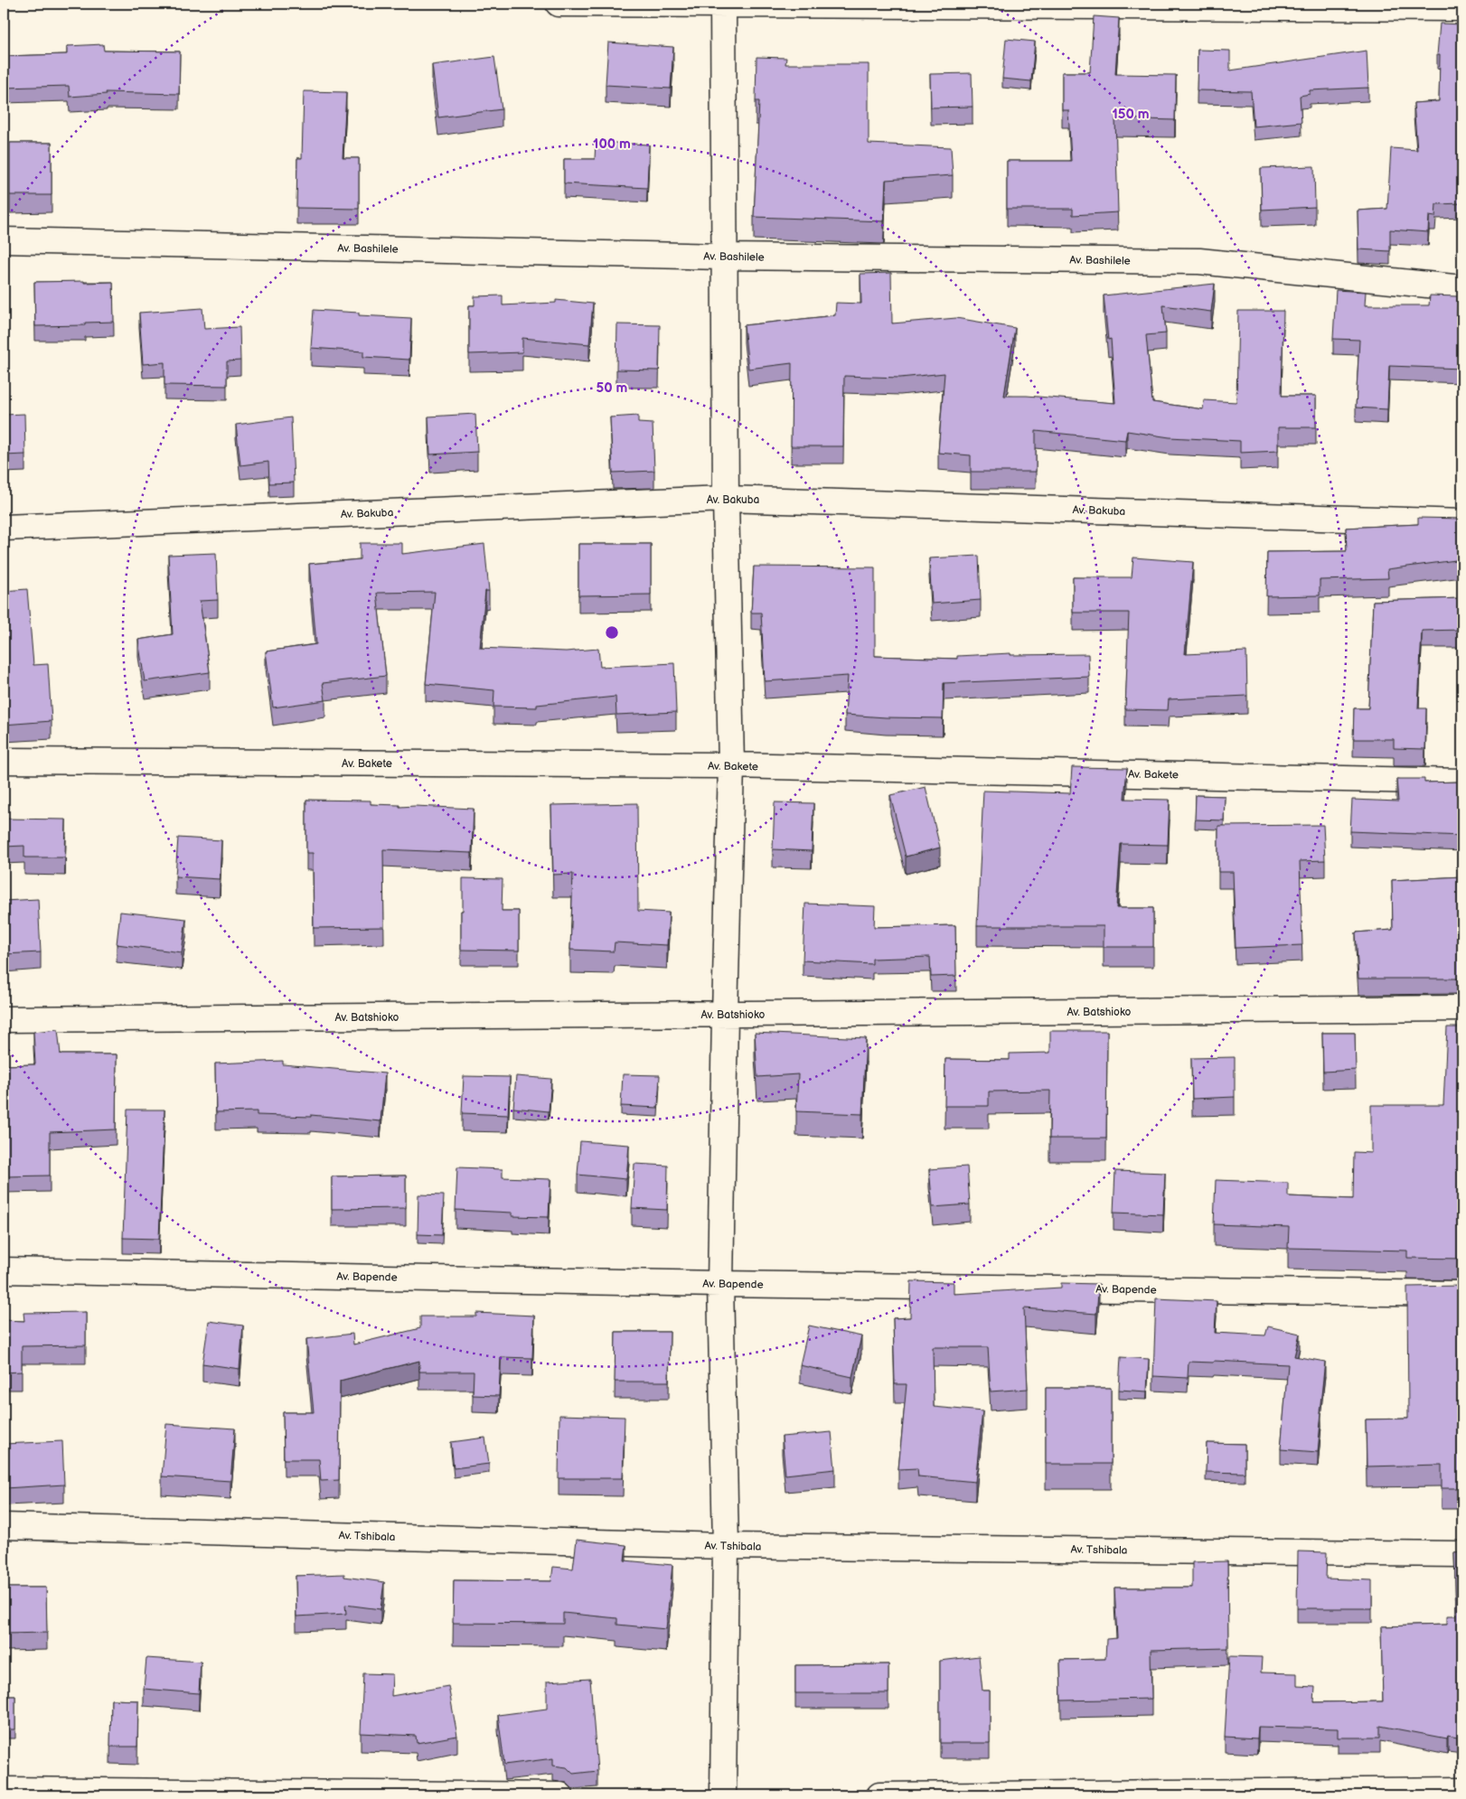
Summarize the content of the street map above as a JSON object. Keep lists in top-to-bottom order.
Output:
{
  "streets": {
    "street": [
      "Av. Bashilele",
      "Av. Bakuba",
      "Av. Bakete",
      "Av. Batshioko",
      "Av. Bapende",
      "Av. Tshibala"
    ]
  },
  "rings": ["150 m", "100 m", "50 m"]
}
